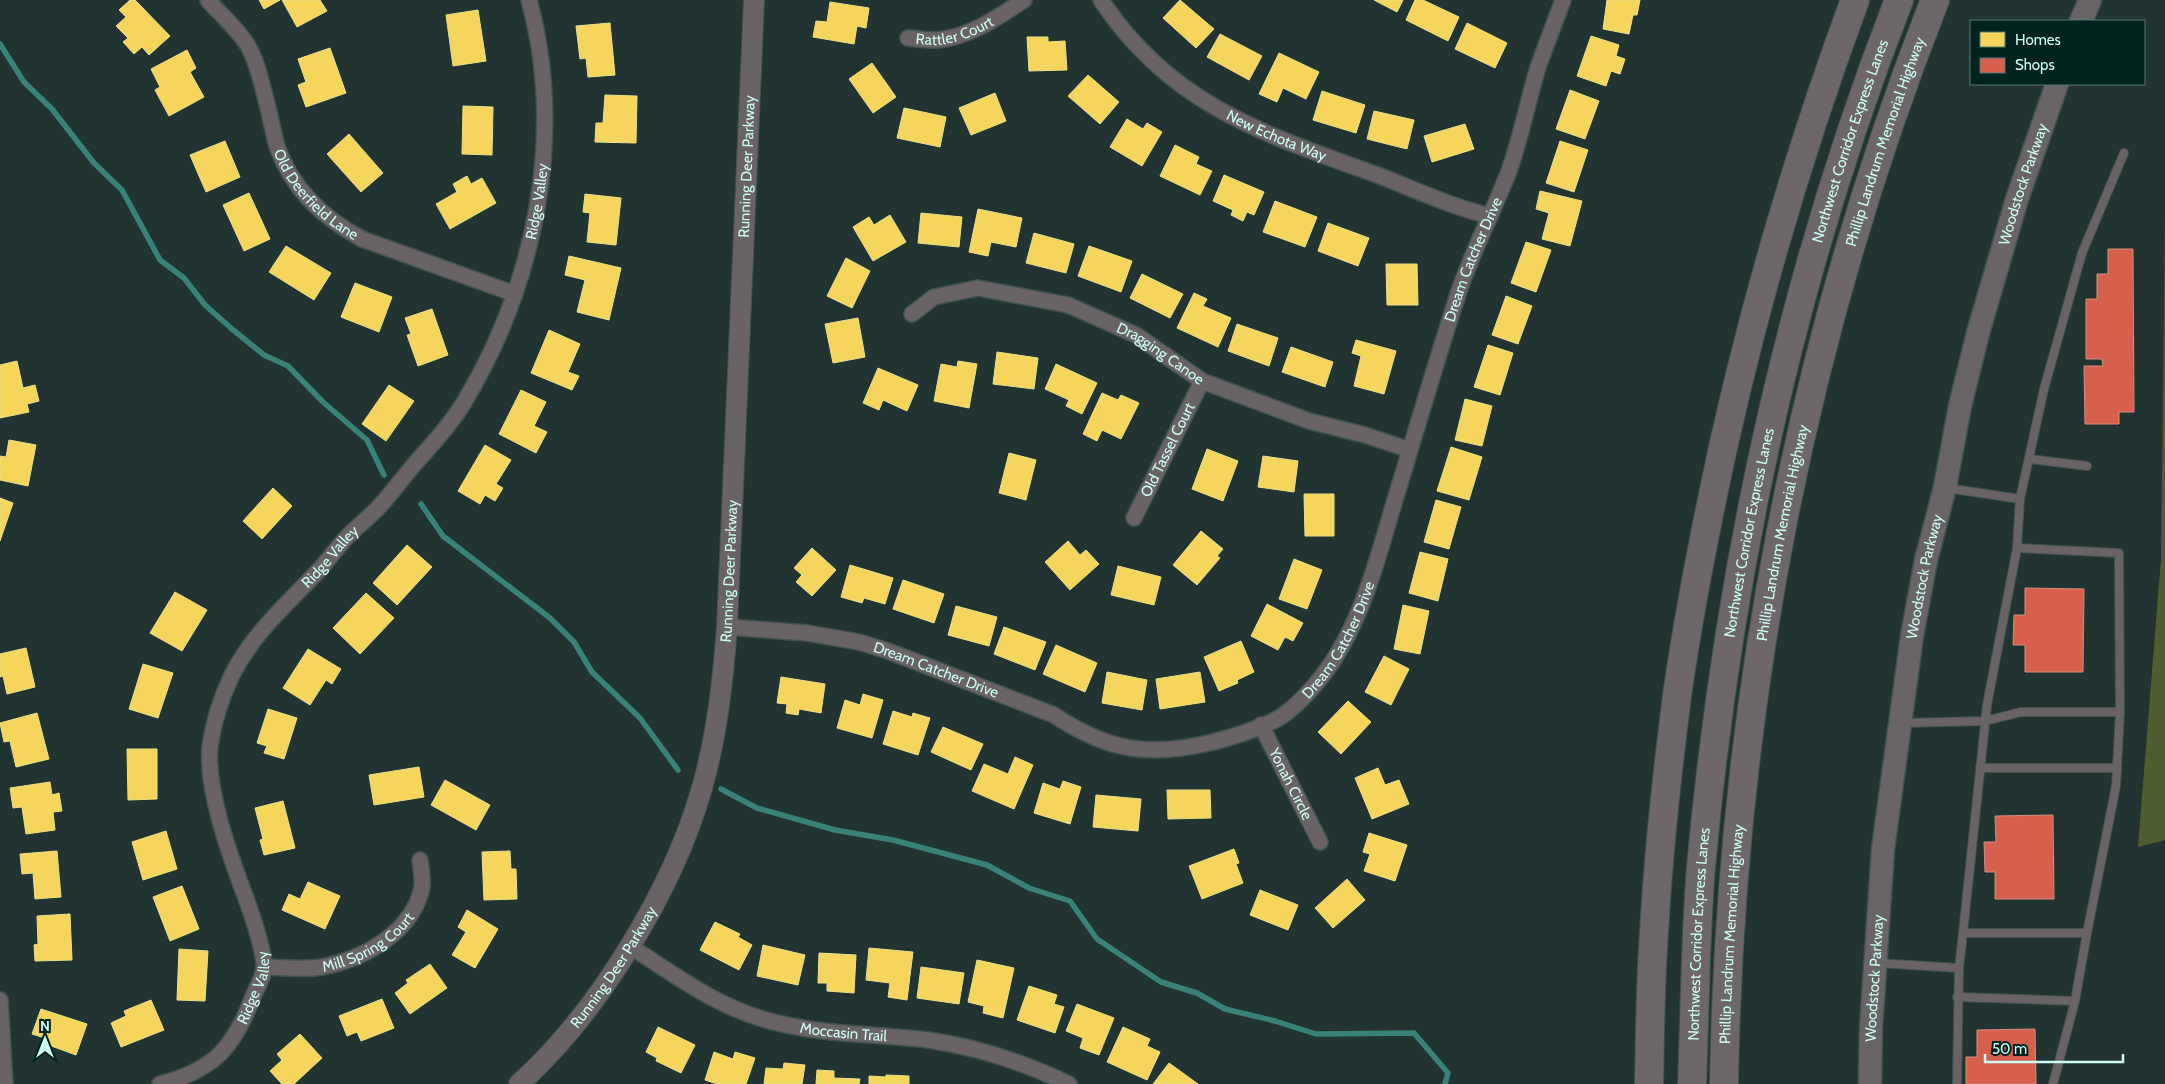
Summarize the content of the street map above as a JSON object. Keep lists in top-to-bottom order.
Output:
{
  "streets": {
    "highway": ["Northwest Corridor Express Lanes", "Phillip Landrum Memorial Highway"],
    "main road": ["Woodstock Parkway"],
    "street": [
      "Rattler Court",
      "New Echota Way",
      "Running Deer Parkway",
      "Old Deerfield Lane",
      "Ridge Valley",
      "Dream Catcher Drive",
      "Dragging Canoe",
      "Old Tassel Court",
      "Yonah Circle",
      "Mill Spring Court",
      "Moccasin Trail"
    ]
  },
  "crossings": [
    ["New Echota Way", "Dream Catcher Drive"],
    ["Running Deer Parkway", "Dream Catcher Drive"],
    ["Running Deer Parkway", "Moccasin Trail"],
    ["Old Deerfield Lane", "Ridge Valley"],
    ["Ridge Valley", "Mill Spring Court"],
    ["Dream Catcher Drive", "Dragging Canoe"],
    ["Dream Catcher Drive", "Yonah Circle"],
    ["Dragging Canoe", "Old Tassel Court"]
  ],
  "legend": ["Homes", "Shops"],
  "scale_bar": "50 m",
  "north": "top"
}
